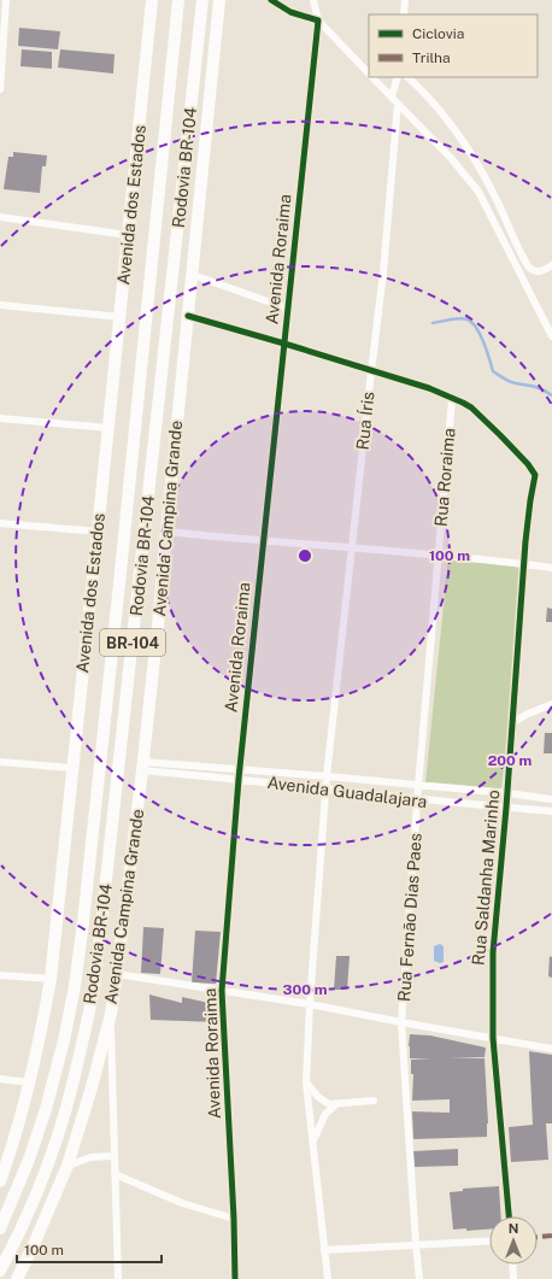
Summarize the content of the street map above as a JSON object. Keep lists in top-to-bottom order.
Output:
{
  "streets": {
    "main road": [
      "Rodovia BR-104",
      "Avenida dos Estados",
      "Avenida Campina Grande",
      "BR-104"
    ],
    "street": [
      "Avenida Roraima",
      "Rua Íris",
      "Rua Roraima",
      "Avenida Guadalajara",
      "Rua Saldanha Marinho",
      "Rua Fernão Dias Paes"
    ]
  },
  "crossings": [
    ["Avenida Roraima", "Avenida Guadalajara"],
    ["Rua Íris", "Avenida Guadalajara"],
    ["Rua Roraima", "Rua Saldanha Marinho"],
    ["Rua Roraima", "Rua Fernão Dias Paes"],
    ["Avenida Campina Grande", "Avenida Guadalajara"],
    ["Avenida Guadalajara", "Rua Saldanha Marinho"],
    ["Avenida Guadalajara", "Rua Fernão Dias Paes"]
  ],
  "legend": ["Ciclovia", "Trilha"],
  "scale_bar": "100 m",
  "north": "top",
  "rings": ["100 m", "200 m", "300 m"]
}
